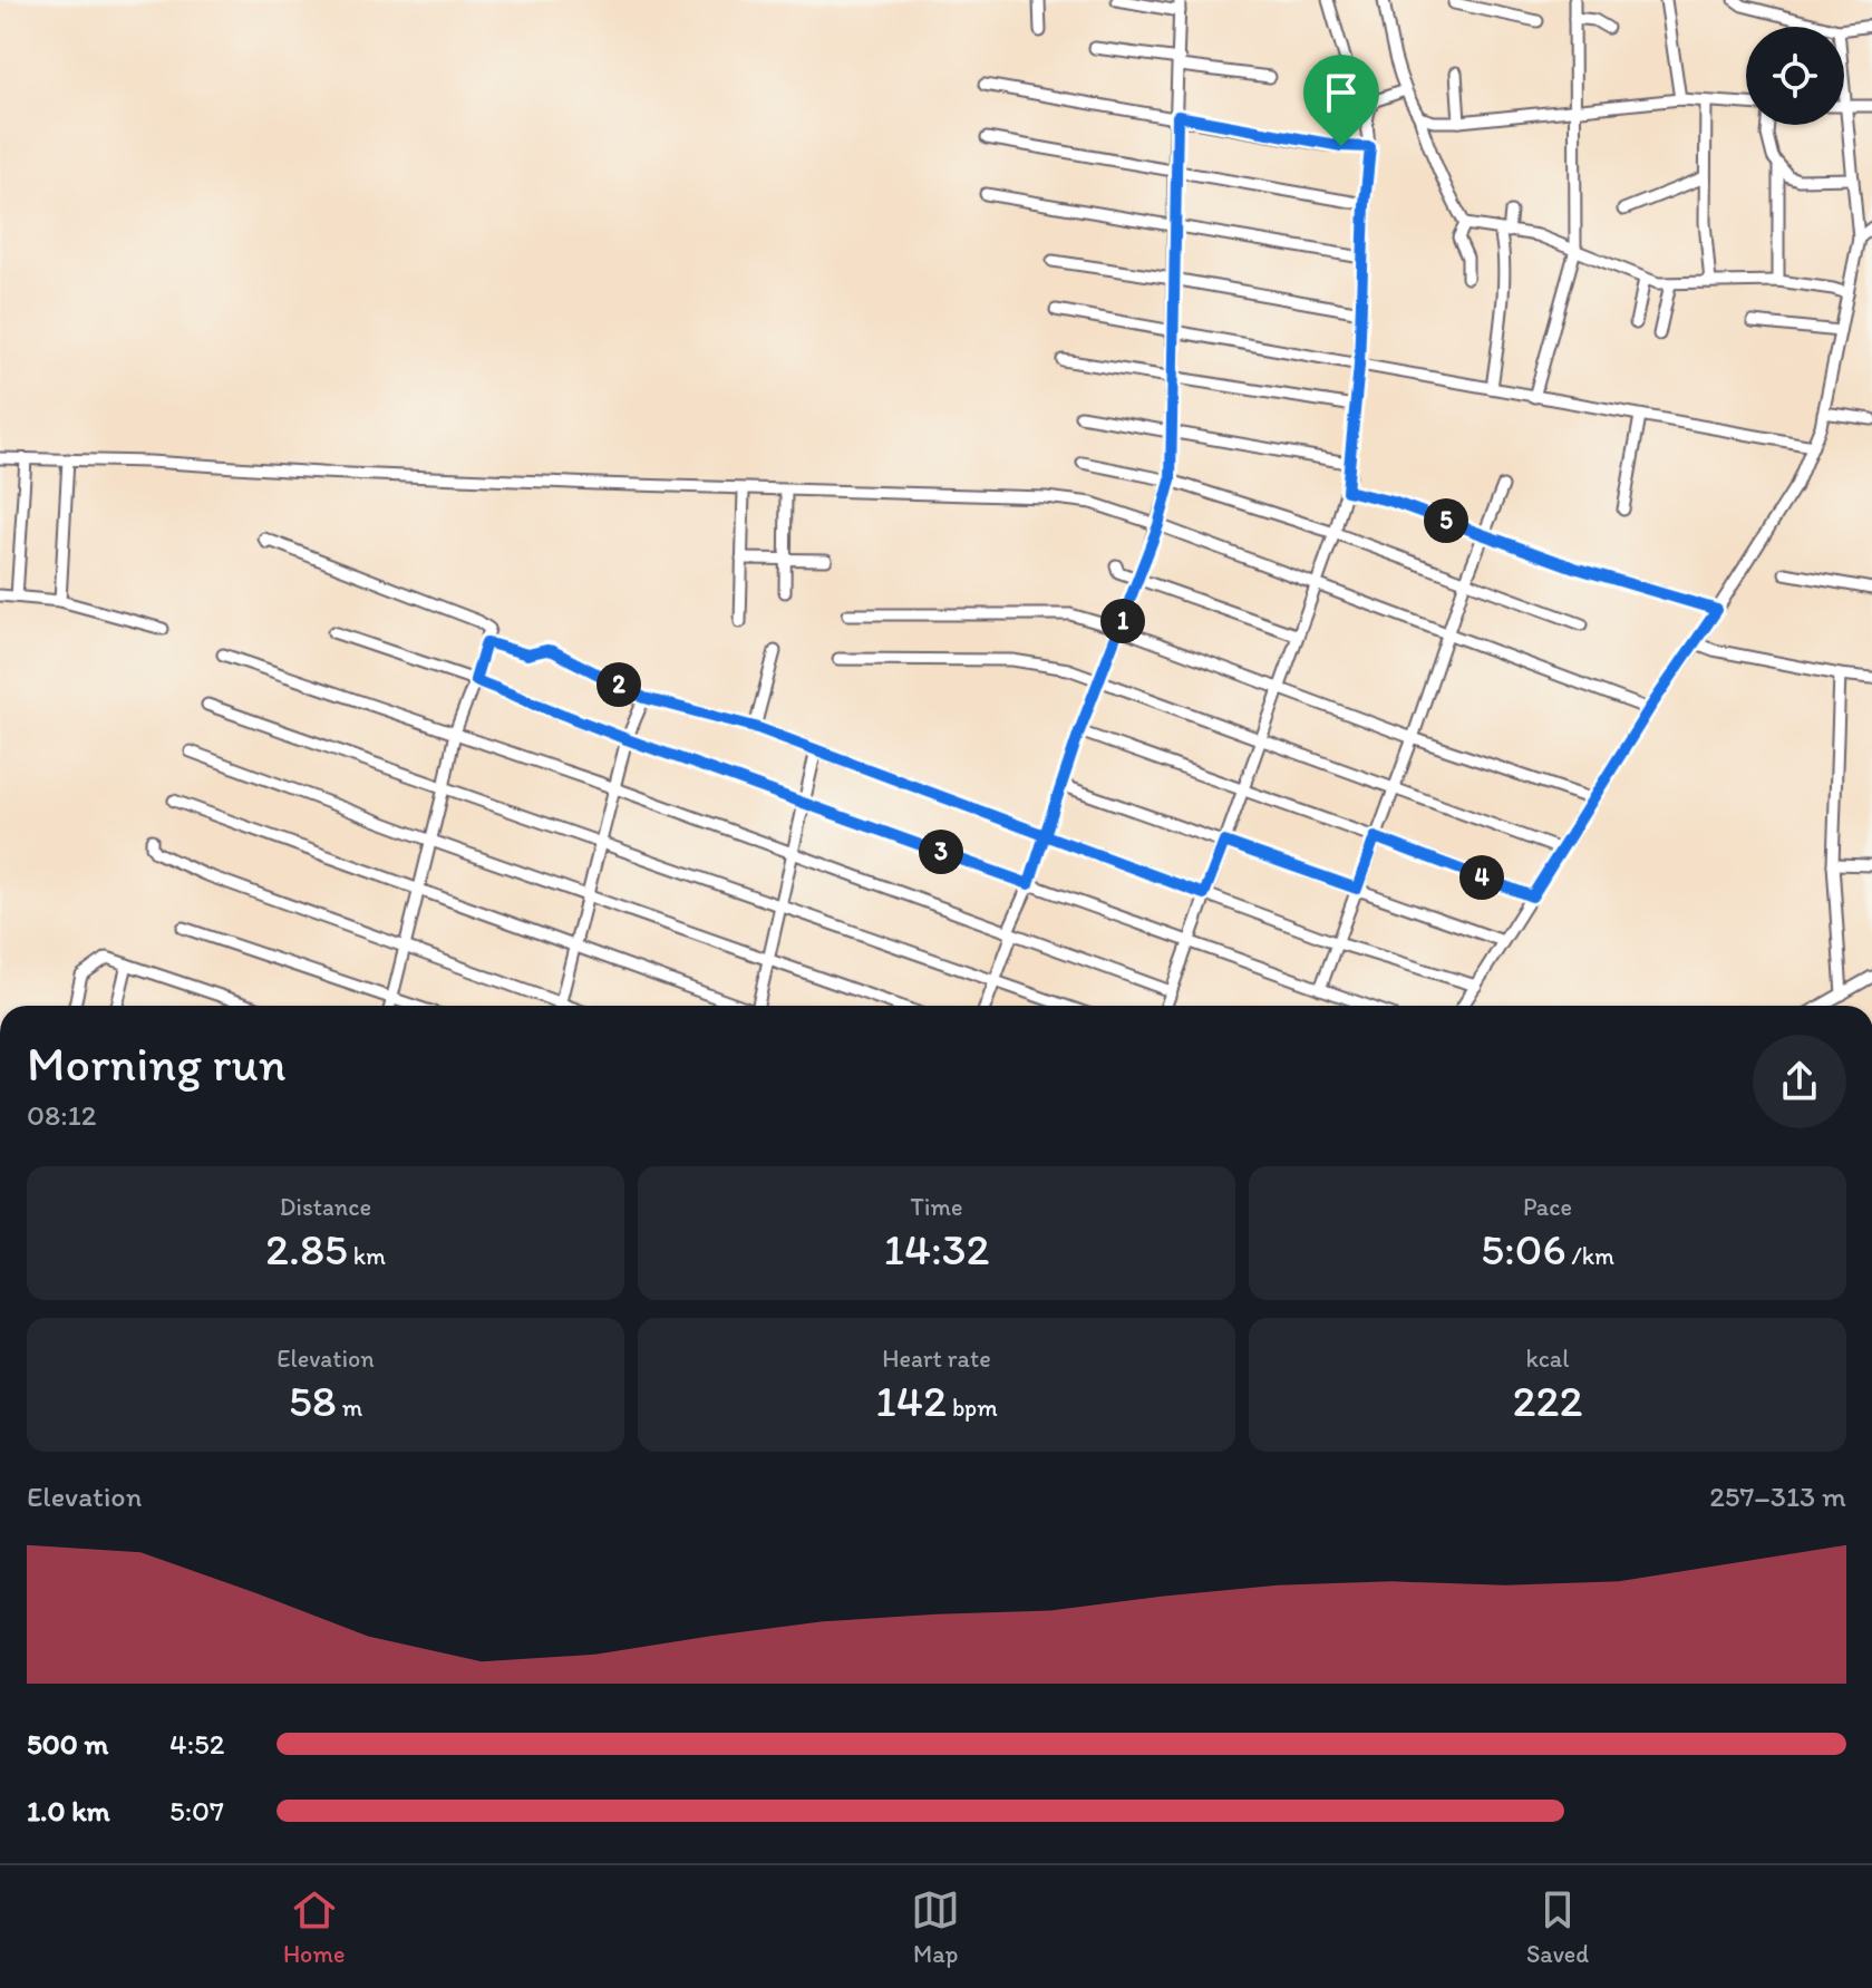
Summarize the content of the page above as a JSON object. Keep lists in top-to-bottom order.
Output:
{
  "page": {
    "pins": [
      "5",
      "1",
      "2",
      "3",
      "4"
    ],
    "heading": ["Morning run", "08:12"],
    "stats": [
      ["Distance", "2.85 km"],
      ["Time", "14:32"],
      ["Pace", "5:06 /km"],
      ["Elevation", "58 m"],
      ["Heart rate", "142 bpm"],
      ["kcal", "222"]
    ],
    "chart": ["Elevation", "257–313 m"],
    "list": [
      {
        "name": "500 m",
        "note": "4:52"
      },
      {
        "name": "1.0 km",
        "note": "5:07"
      }
    ],
    "tabs": ["Home", "Map", "Saved"]
  }
}
